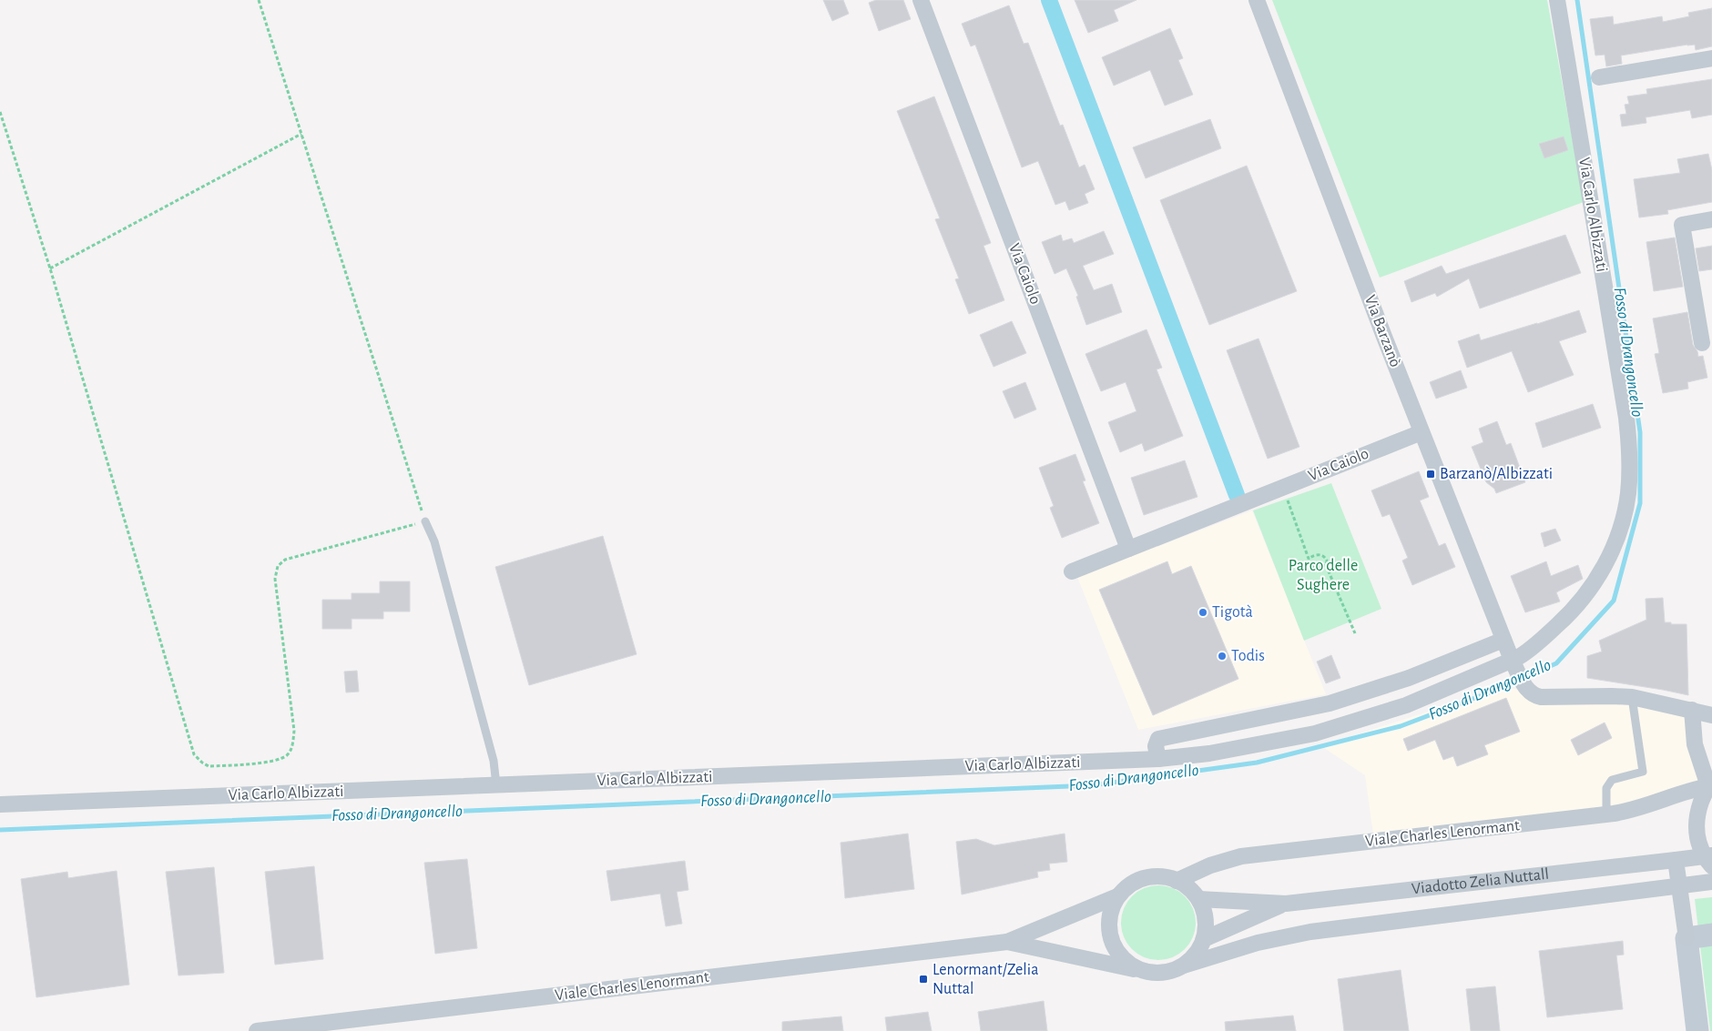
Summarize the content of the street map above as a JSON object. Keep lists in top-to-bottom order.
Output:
{
  "streets": {
    "street": [
      "Via Carlo Albizzati",
      "Via Caiolo",
      "Via Barzanò",
      "Viale Charles Lenormant",
      "Viadotto Zelia Nuttall"
    ]
  },
  "crossings": [
    ["Via Carlo Albizzati", "Via Barzanò"],
    ["Via Caiolo", "Via Barzanò"],
    ["Viale Charles Lenormant", "Viadotto Zelia Nuttall"]
  ],
  "water": ["Fosso di Drangoncello"],
  "parks": ["Parco delle Sughere"],
  "places": {
    "transit": ["Barzanò/Albizzati", "Lenormant/Zelia Nuttal"],
    "other": ["Tigotà", "Todis"]
  }
}
